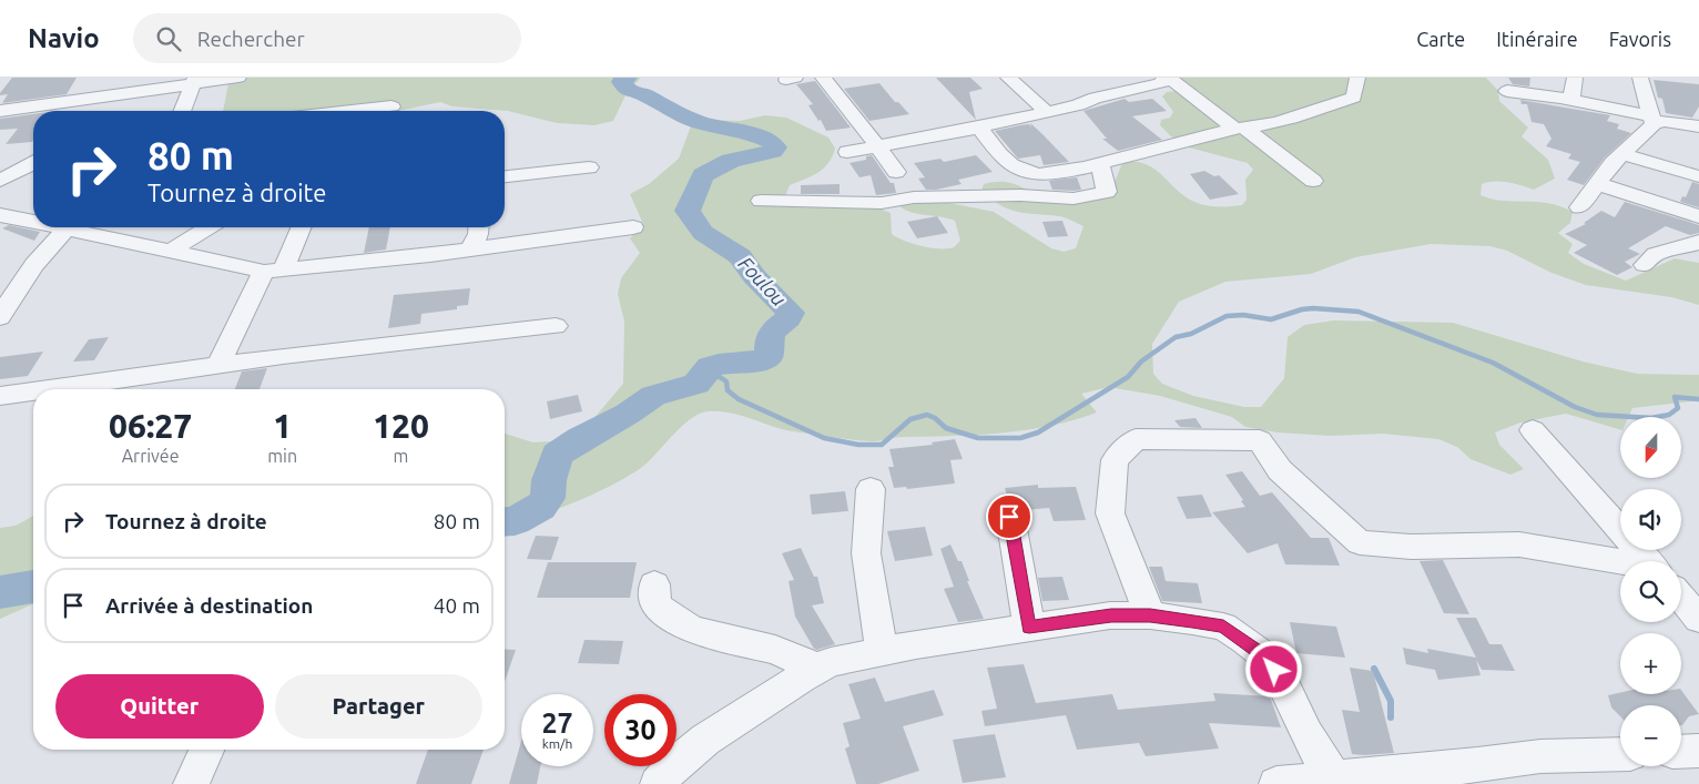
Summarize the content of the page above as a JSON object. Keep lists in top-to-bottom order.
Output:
{
  "water": ["Foulou"],
  "north": "bottom",
  "page": {
    "header": "Navio",
    "search": "Rechercher",
    "nav": ["Carte", "Itinéraire", "Favoris"],
    "turn": ["80 m", "Tournez à droite"],
    "eta": [
      "06:27",
      "Arrivée",
      "1",
      "min",
      "120",
      "m"
    ],
    "map_buttons": ["+", "−"],
    "list": [
      {
        "name": "Tournez à droite",
        "value": "80 m"
      },
      {
        "name": "Arrivée à destination",
        "value": "40 m"
      }
    ],
    "buttons": ["Quitter", "Partager"],
    "speed": "27 km/h",
    "limit": "30"
  }
}
